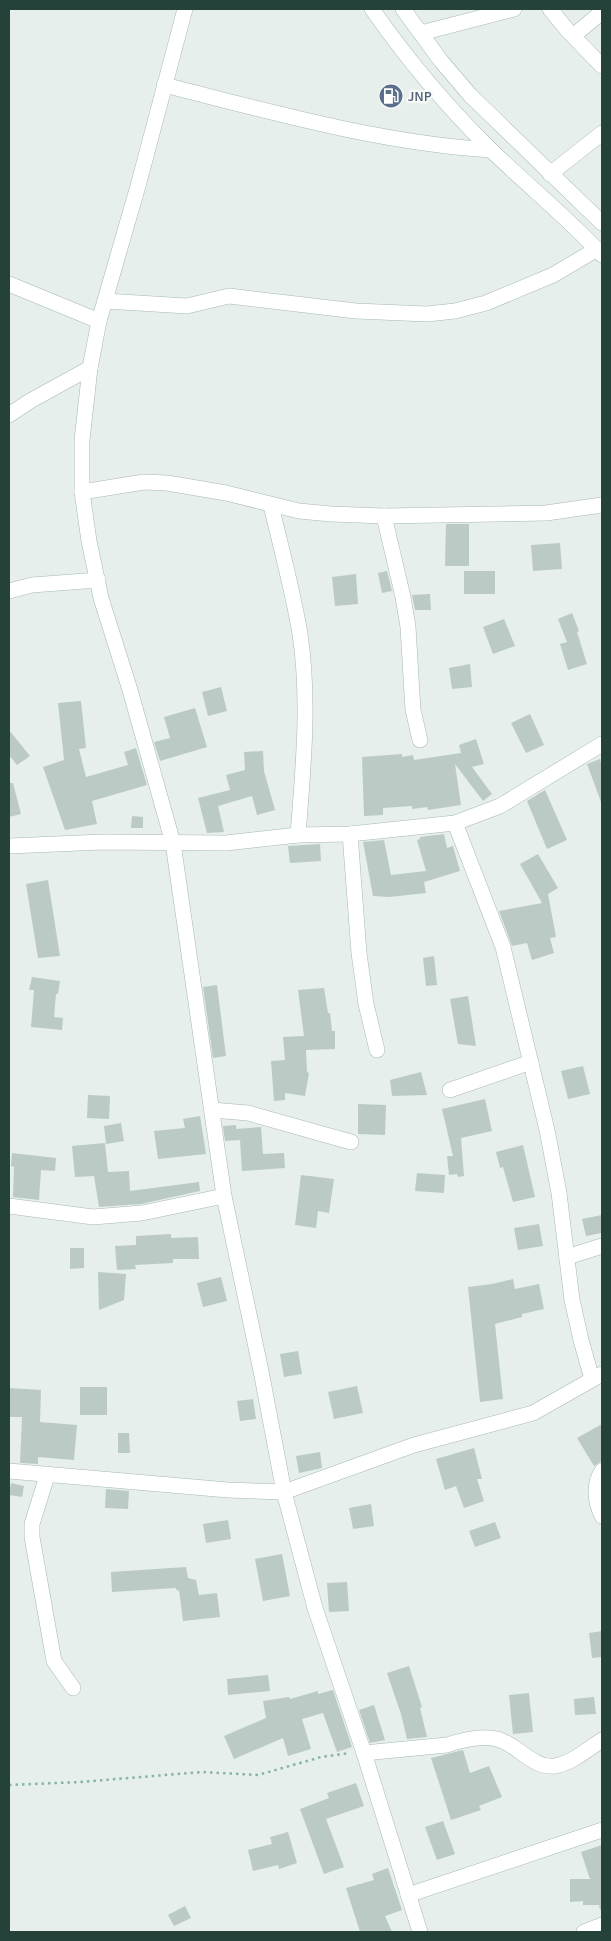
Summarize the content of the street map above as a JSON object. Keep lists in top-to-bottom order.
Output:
{
  "places": {
    "fuel station": ["JNP"]
  }
}
